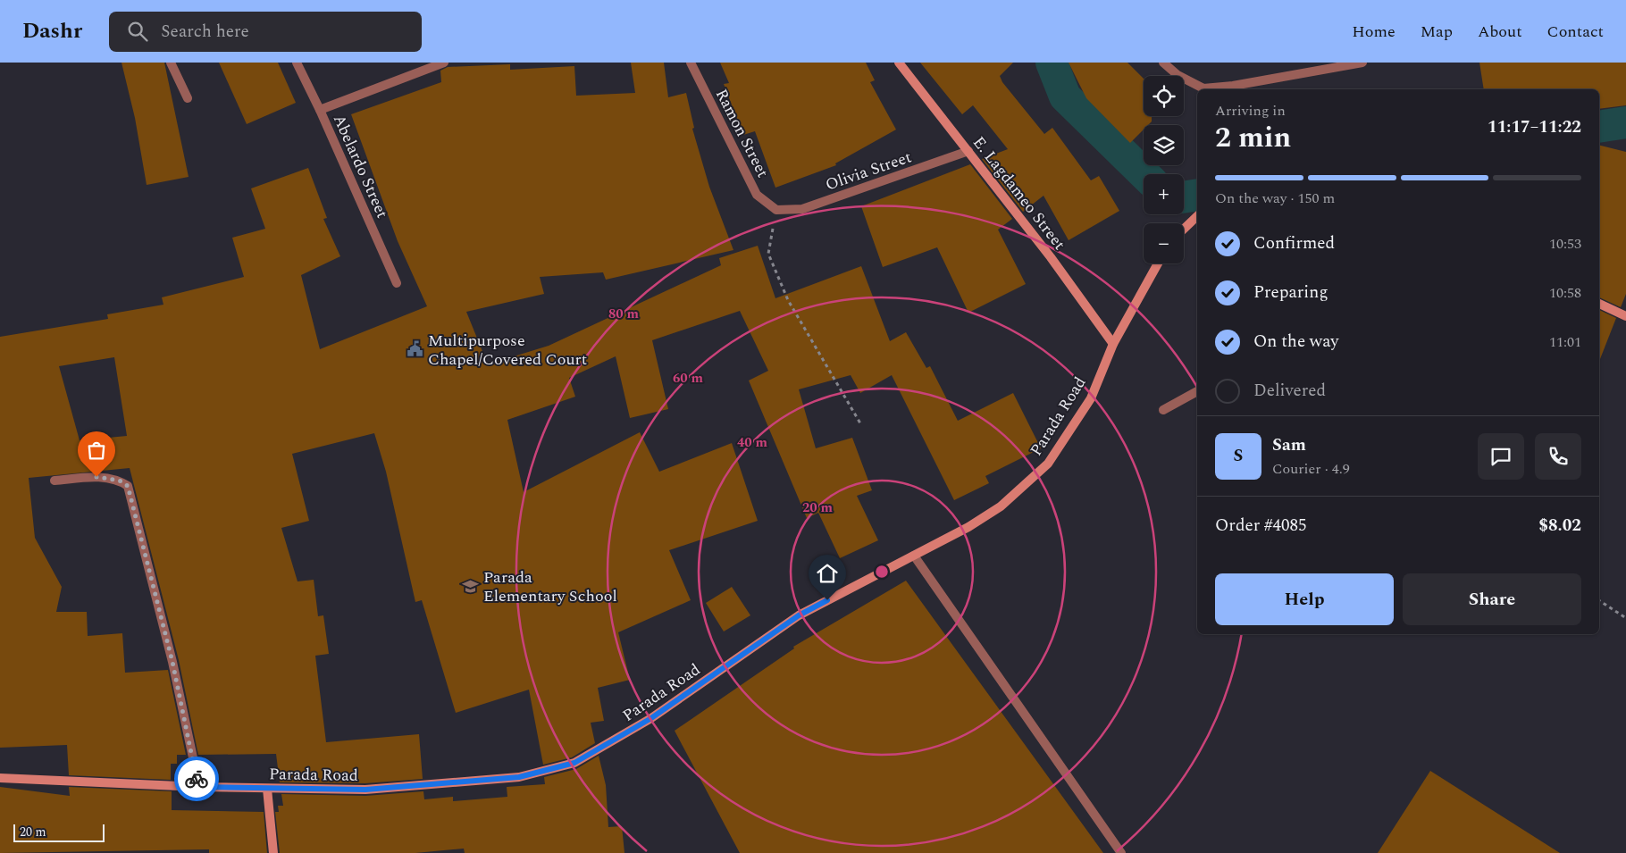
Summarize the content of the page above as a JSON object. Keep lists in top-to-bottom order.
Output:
{
  "streets": {
    "street": [
      "Ramon Street",
      "Abelardo Street",
      "Olivia Street",
      "E. Lagdameo Street",
      "Parada Road"
    ]
  },
  "crossings": [
    ["Ramon Street", "Olivia Street"],
    ["Olivia Street", "E. Lagdameo Street"],
    ["E. Lagdameo Street", "Parada Road"]
  ],
  "places": {
    "public building": ["Multipurpose Chapel/Covered Court"],
    "school or university": ["Parada Elementary School"]
  },
  "scale_bar": "20 m",
  "page": {
    "header": "Dashr",
    "search": "Search here",
    "nav": [
      "Home",
      "Map",
      "About",
      "Contact"
    ],
    "map_buttons": ["+", "−"],
    "heading": ["2 min", "Arriving in", "11:17–11:22"],
    "panel": [
      "Sam",
      "Courier · 4.9",
      "Order #4085",
      "$8.02"
    ],
    "bar": "On the way · 150 m",
    "list": [
      ["Confirmed", "10:53"],
      ["Preparing", "10:58"],
      ["On the way", "11:01"],
      "Delivered"
    ],
    "round": "S",
    "buttons": ["Help", "Share"],
    "scale": "20 m"
  },
  "rings": [
    "80 m",
    "60 m",
    "40 m",
    "20 m"
  ]
}
